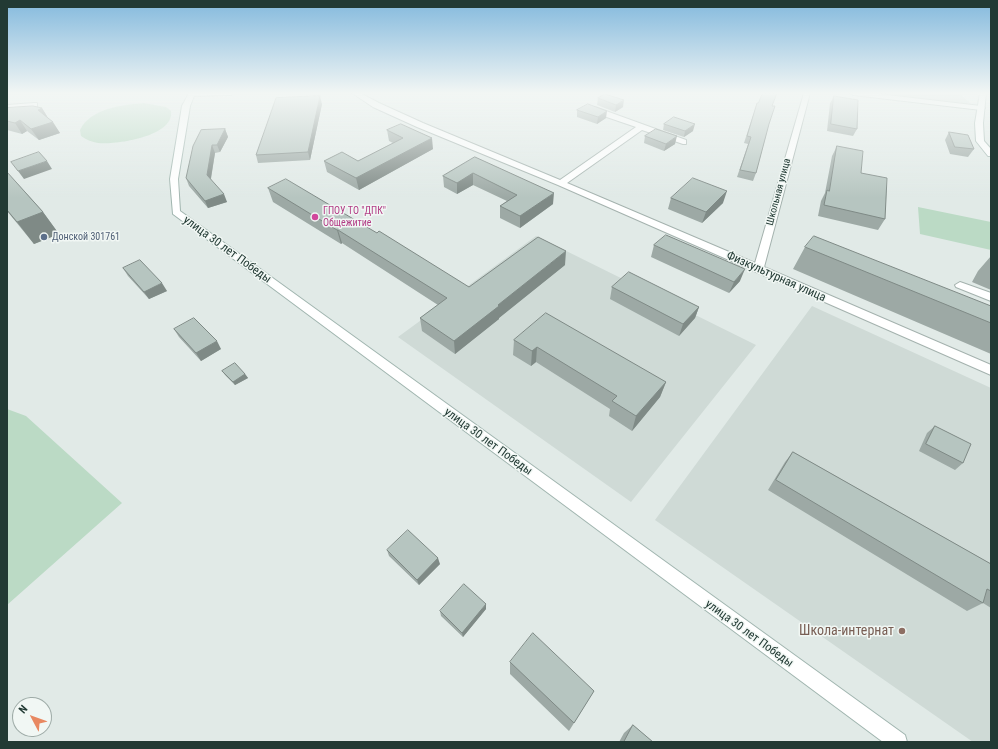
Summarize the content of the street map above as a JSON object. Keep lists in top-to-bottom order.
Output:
{
  "streets": {
    "street": ["Школьная улица", "улица 30 лет Победы", "Физкультурная улица"]
  },
  "crossings": [
    ["Школьная улица", "Физкультурная улица"]
  ],
  "places": ["ГПОУ ТО \"ДПК\" Общежитие", "Донской 301761", "Школа-интернат"],
  "north": "top left"
}
